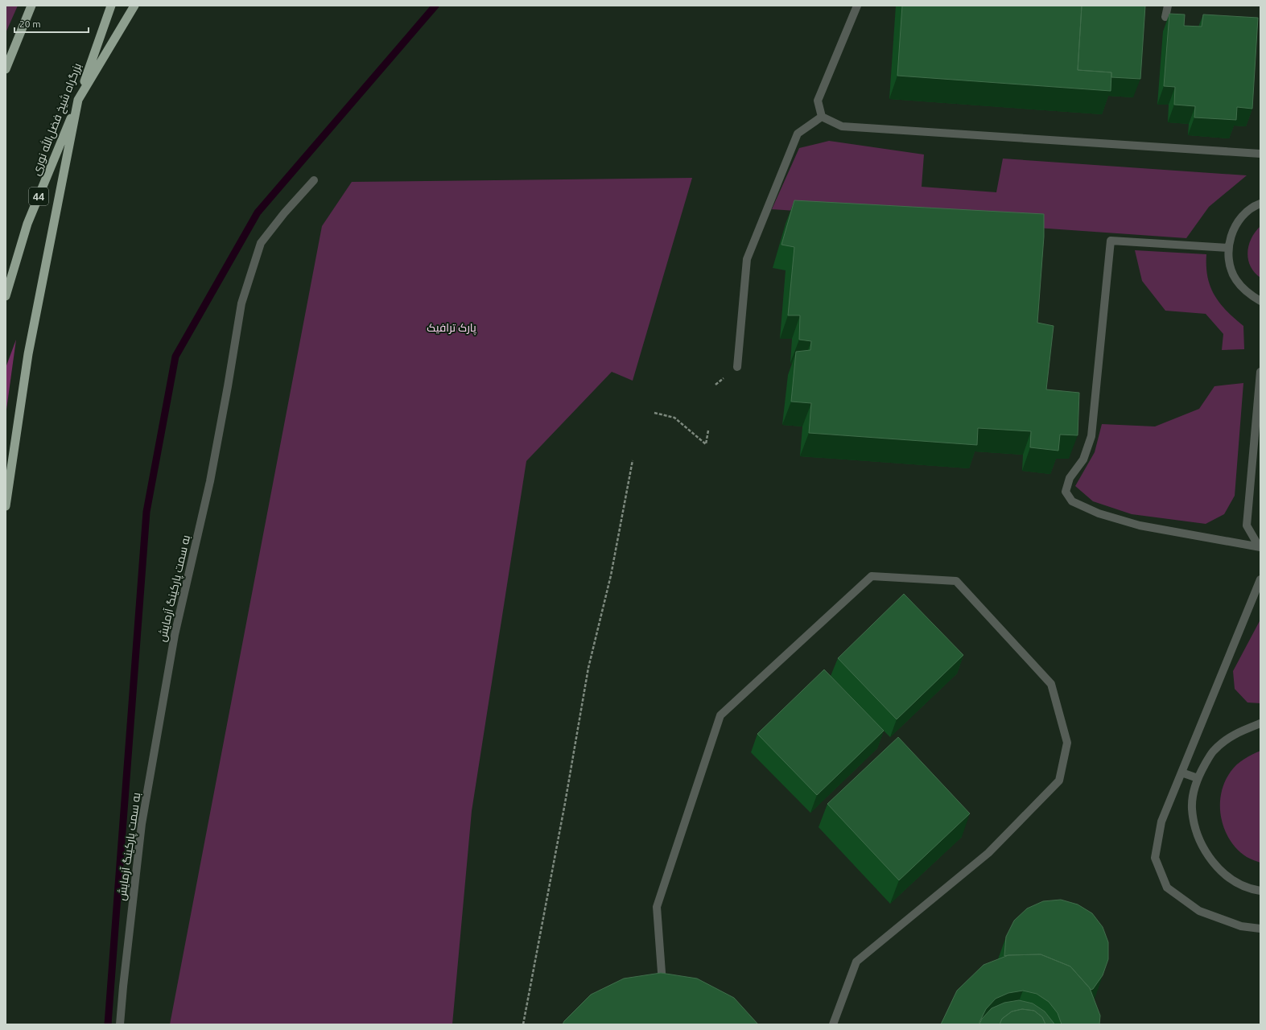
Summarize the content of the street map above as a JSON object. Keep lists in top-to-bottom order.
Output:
{
  "streets": {
    "highway": ["بزرگراه شیخ فضل‌الله نوری", "44"],
    "lane": ["به سمت پارکینگ آزمایش"]
  },
  "parks": ["پارک ترافیک"],
  "scale_bar": "20 m"
}
